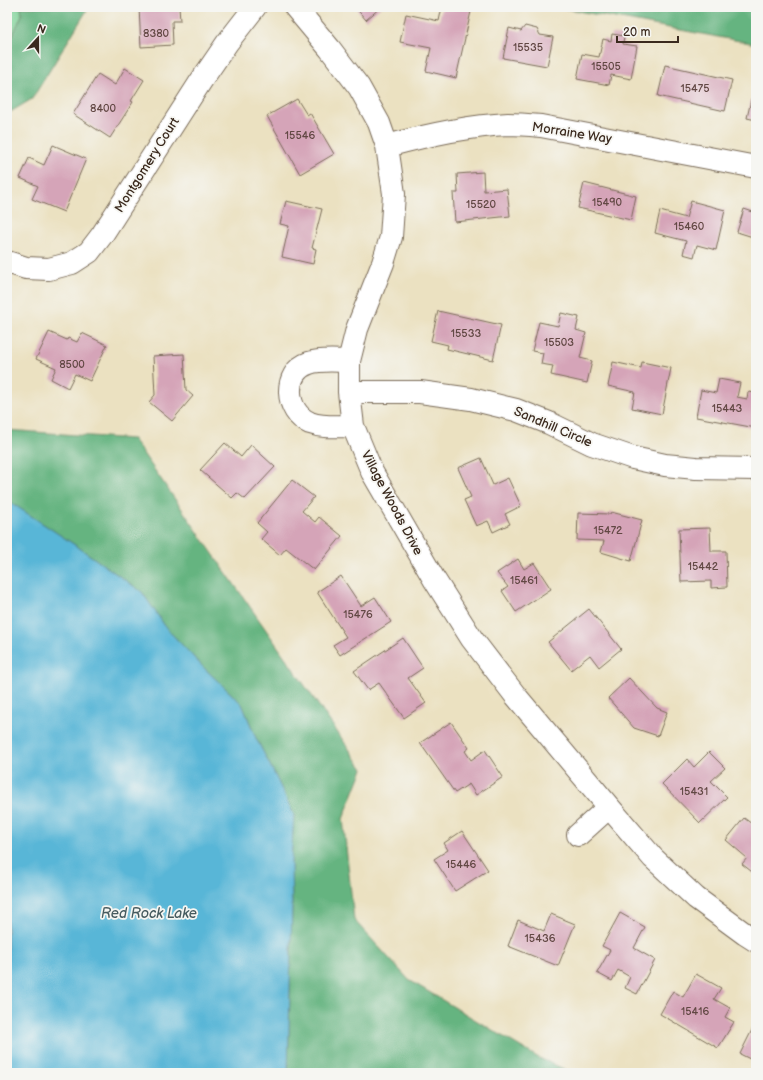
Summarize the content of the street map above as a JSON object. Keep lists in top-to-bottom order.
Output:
{
  "streets": {
    "street": [
      "Morraine Way",
      "Montgomery Court",
      "Sandhill Circle",
      "Village Woods Drive"
    ]
  },
  "crossings": [
    ["Morraine Way", "Village Woods Drive"],
    ["Sandhill Circle", "Village Woods Drive"]
  ],
  "water": ["Red Rock Lake"],
  "house_numbers": [
    "8380",
    "15535",
    "15505",
    "15475",
    "8400",
    "15546",
    "15490",
    "15520",
    "15460",
    "15533",
    "15503",
    "8500",
    "15443",
    "15472",
    "15442",
    "15461",
    "15476",
    "15431",
    "15446",
    "15436",
    "15416"
  ],
  "scale_bar": "20 m",
  "north": "top"
}
